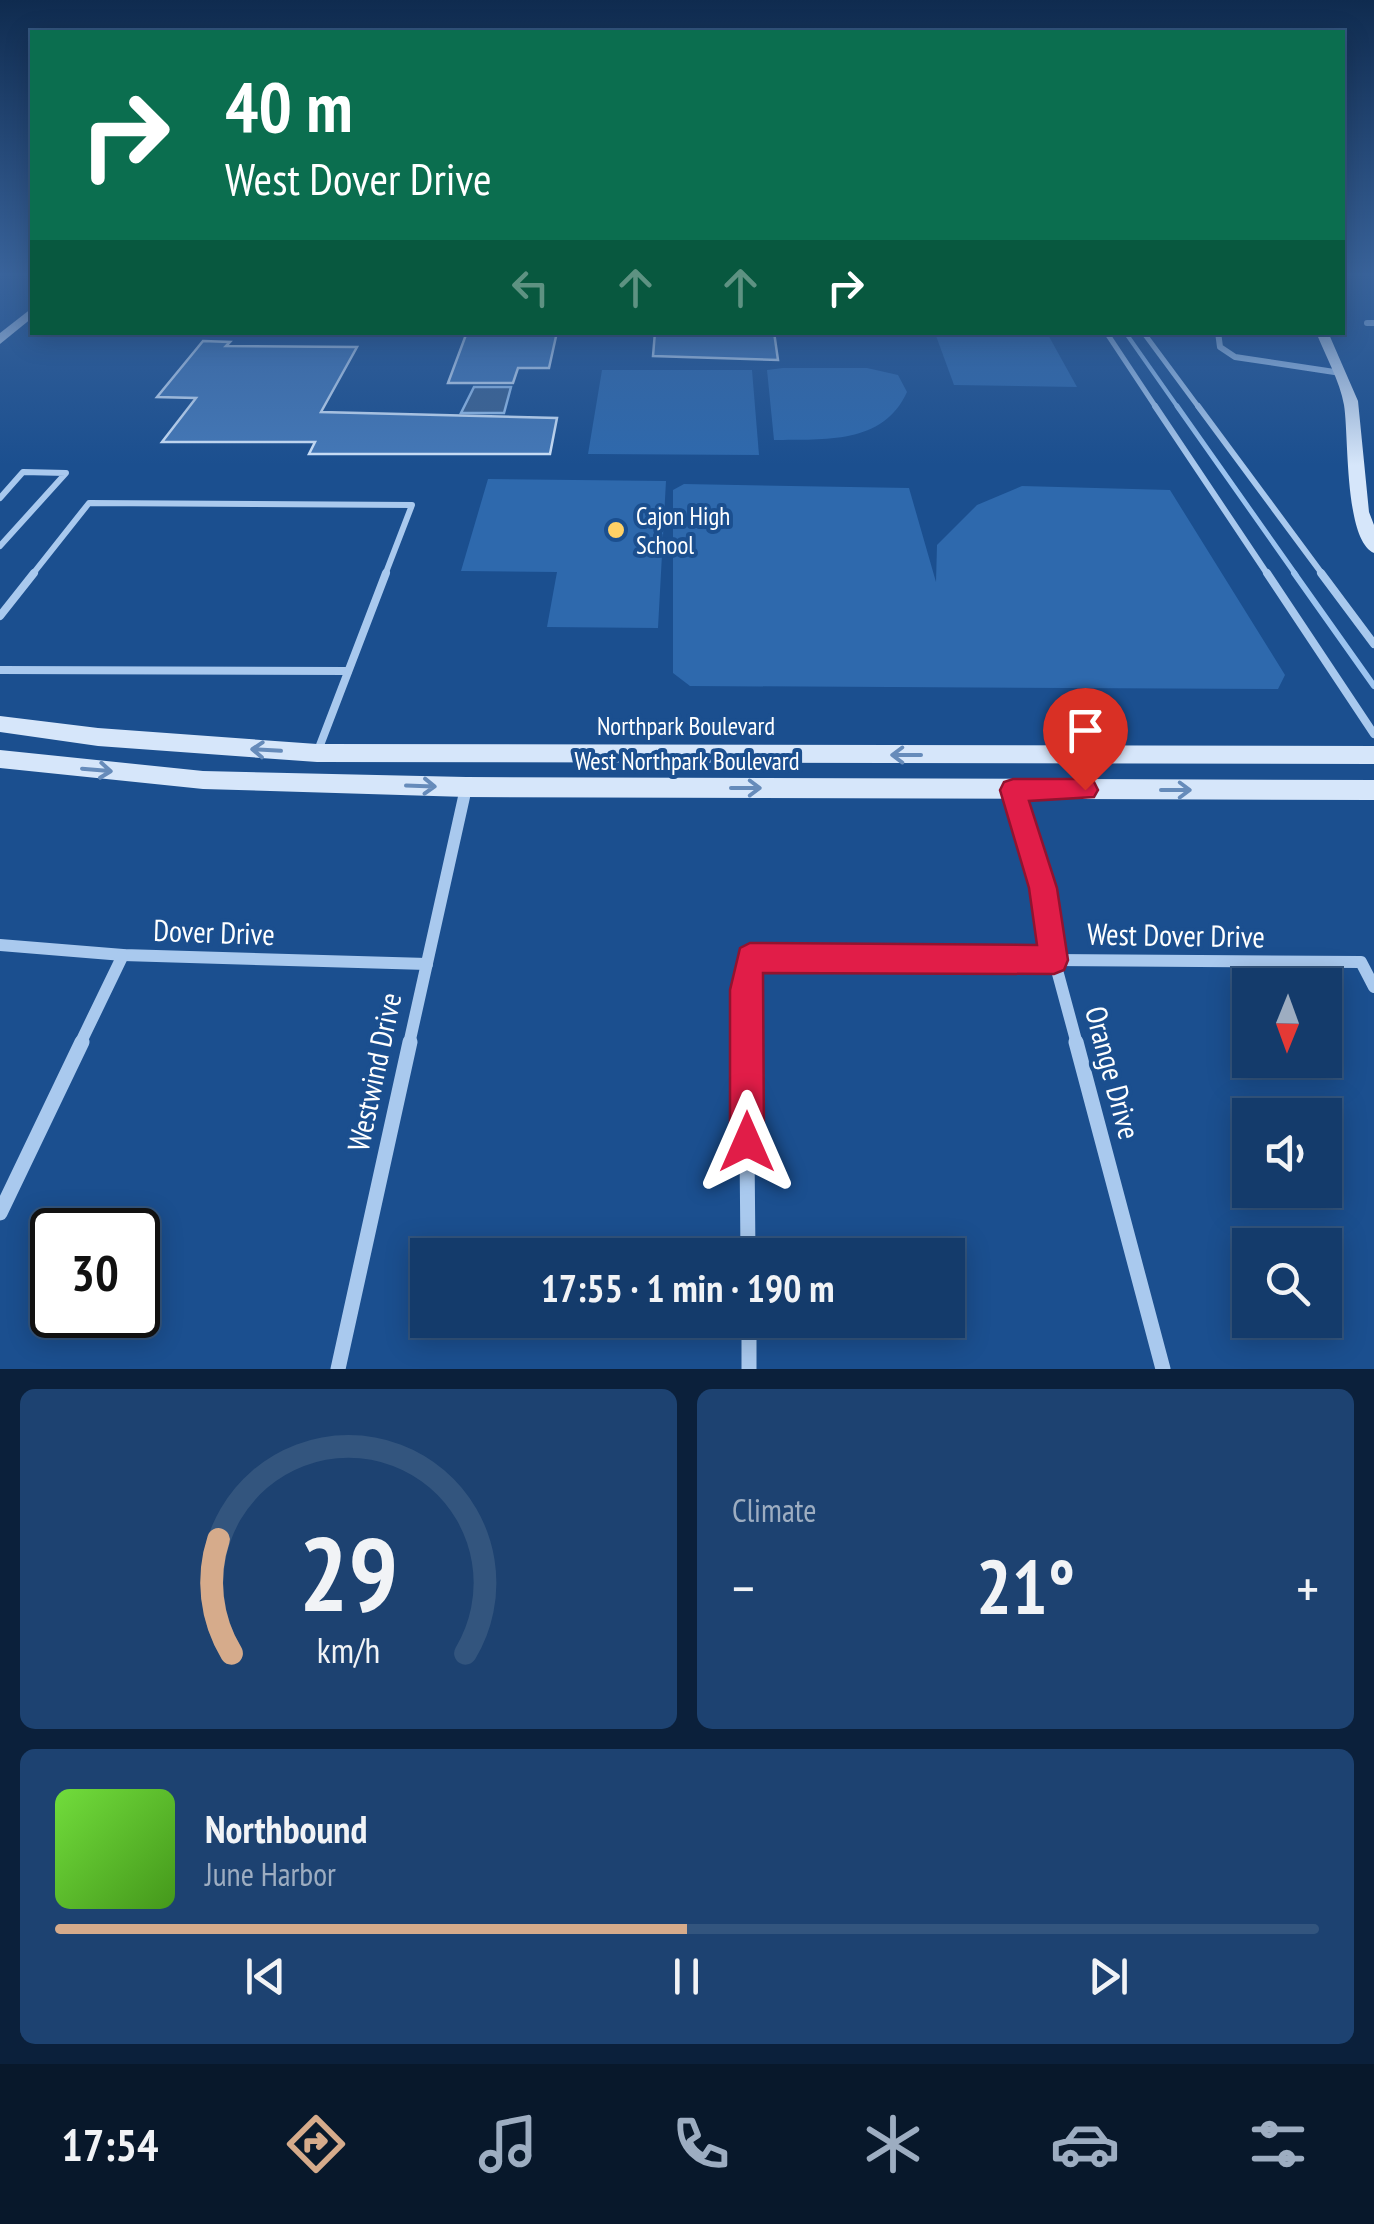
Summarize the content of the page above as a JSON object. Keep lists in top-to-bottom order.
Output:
{
  "streets": {
    "main road": ["Northpark Boulevard", "West Northpark Boulevard"],
    "street": [
      "Dover Drive",
      "West Dover Drive",
      "Westwind Drive",
      "Orange Drive"
    ]
  },
  "crossings": [
    ["West Northpark Boulevard", "Westwind Drive"],
    ["West Northpark Boulevard", "Orange Drive"],
    ["Dover Drive", "Westwind Drive"],
    ["West Dover Drive", "Orange Drive"]
  ],
  "one_way": ["Northpark Boulevard", "West Northpark Boulevard"],
  "places": ["Cajon High School"],
  "north": "bottom",
  "page": {
    "turn": ["40 m", "West Dover Drive"],
    "limit": "30",
    "trip": "17:55 · 1 min · 190 m",
    "tile": "Climate",
    "heat": ["−", "21°", "+"],
    "song": ["Northbound", "June Harbor"],
    "tabs": "17:54",
    "gauge": ["29", "km/h"]
  }
}
